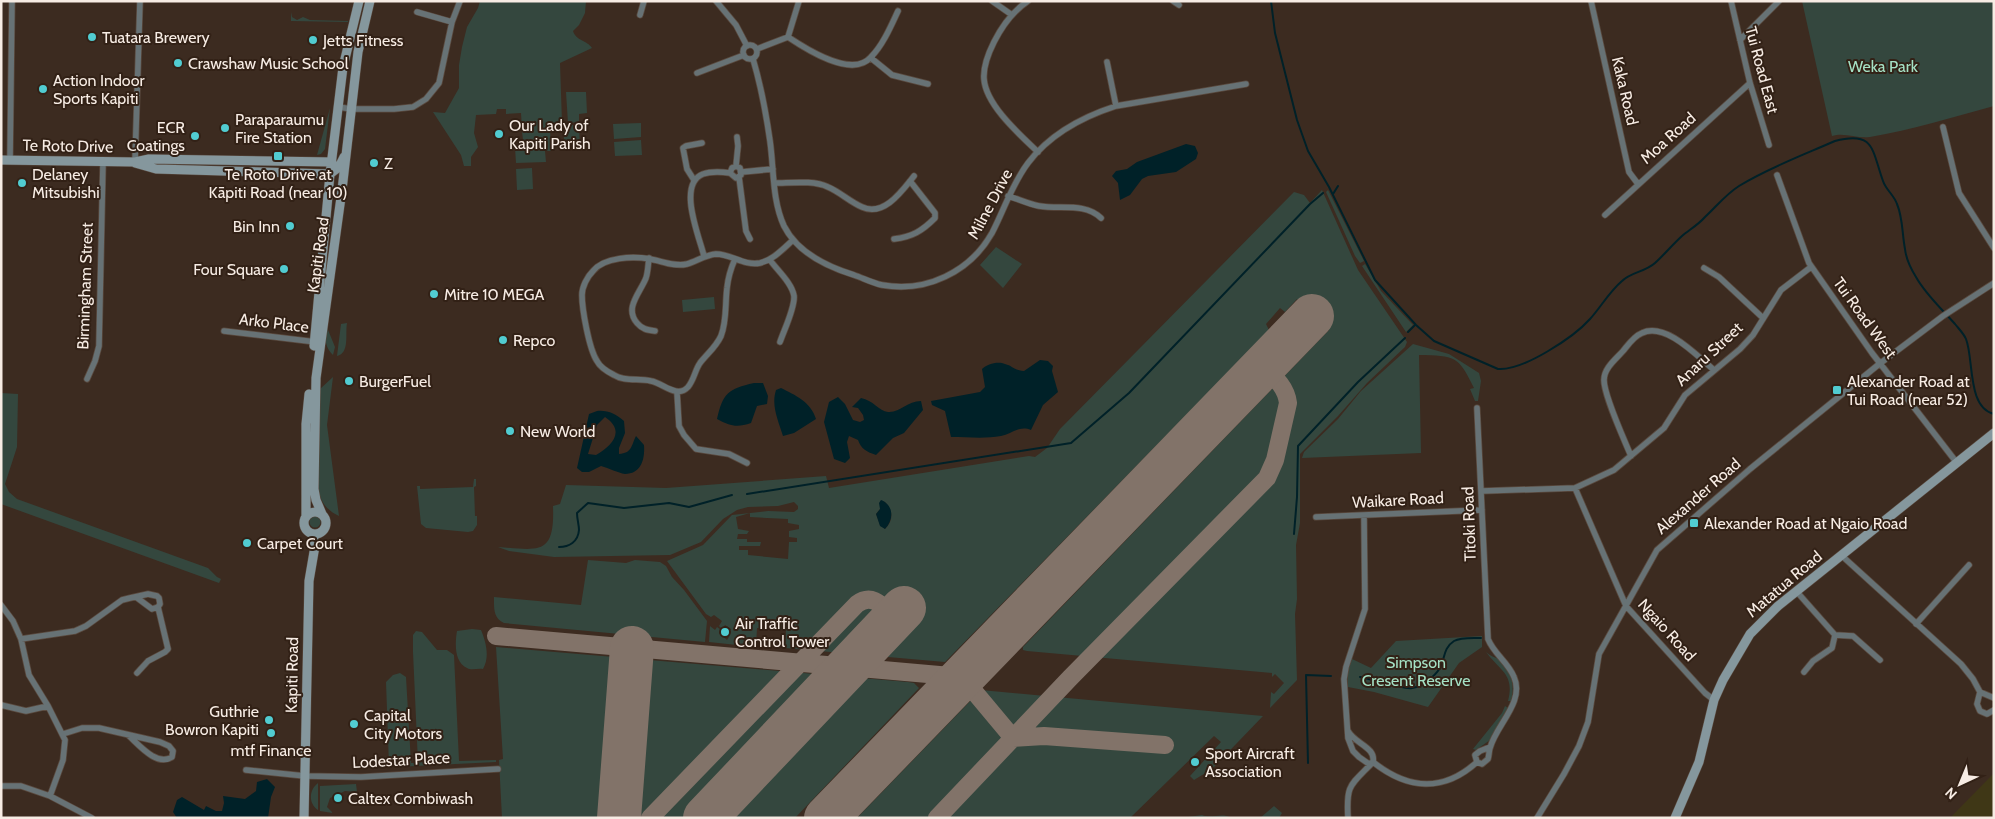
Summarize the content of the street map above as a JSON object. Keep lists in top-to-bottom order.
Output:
{
  "streets": {
    "main road": ["Te Roto Drive", "Kapiti Road", "Matatua Road"],
    "street": [
      "Tui Road East",
      "Kaka Road",
      "Moa Road",
      "Milne Drive",
      "Birmingham Street",
      "Tui Road West",
      "Arko Place",
      "Anaru Street",
      "Alexander Road",
      "Waikare Road",
      "Titoki Road",
      "Ngaio Road",
      "Lodestar Place"
    ]
  },
  "crossings": [
    ["Tui Road East", "Moa Road"],
    ["Kaka Road", "Moa Road"],
    ["Te Roto Drive", "Kapiti Road"],
    ["Te Roto Drive", "Birmingham Street"],
    ["Kapiti Road", "Arko Place"],
    ["Kapiti Road", "Lodestar Place"],
    ["Tui Road West", "Anaru Street"],
    ["Tui Road West", "Alexander Road"],
    ["Tui Road West", "Matatua Road"],
    ["Anaru Street", "Titoki Road"],
    ["Anaru Street", "Ngaio Road"],
    ["Alexander Road", "Ngaio Road"],
    ["Waikare Road", "Titoki Road"],
    ["Matatua Road", "Ngaio Road"]
  ],
  "parks": ["Weka Park", "Simpson Cresent Reserve"],
  "places": {
    "other": [
      "Tuatara Brewery",
      "Jetts Fitness",
      "Crawshaw Music School",
      "Action Indoor Sports Kapiti",
      "Paraparaumu Fire Station",
      "Our Lady of Kapiti Parish",
      "ECR Coatings",
      "Z",
      "Delaney Mitsubishi",
      "Bin Inn",
      "Four Square",
      "Mitre 10 MEGA",
      "Repco",
      "BurgerFuel",
      "New World",
      "Carpet Court",
      "Air Traffic Control Tower",
      "Guthrie Bowron Kapiti",
      "Capital City Motors",
      "mtf Finance",
      "Sport Aircraft Association",
      "Caltex Combiwash"
    ],
    "transit": ["Te Roto Drive at Kāpiti Road (near 10)", "Alexander Road at Tui Road (near 52)", "Alexander Road at Ngaio Road"]
  },
  "north": "bottom left"
}
